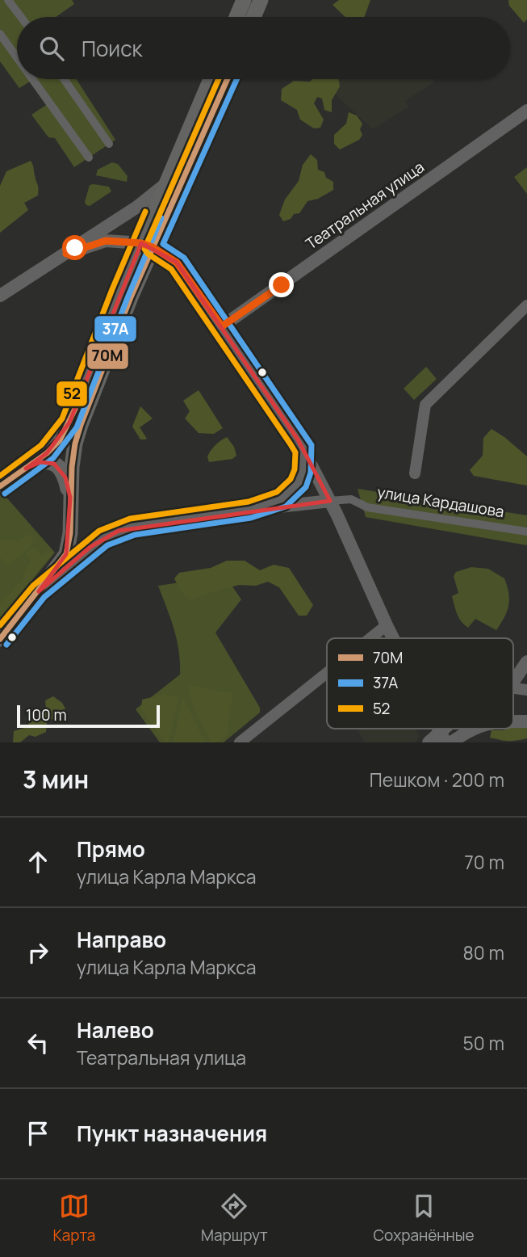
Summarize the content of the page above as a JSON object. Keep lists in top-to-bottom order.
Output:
{
  "streets": {
    "street": ["Театральная улица", "улица Кардашова"]
  },
  "lines": ["transit line 70М", "transit line 37А", "transit line 52"],
  "legend": ["70М", "37А", "52"],
  "scale_bar": "100 m",
  "page": {
    "search": "Поиск",
    "scale": "100 m",
    "heading": ["3 мин", "Пешком · 200 m"],
    "list": [
      ["Прямо", "улица Карла Маркса", "70 m"],
      ["Направо", "улица Карла Маркса", "80 m"],
      ["Налево", "Театральная улица", "50 m"],
      "Пункт назначения"
    ],
    "nav": ["Карта", "Маршрут", "Сохранённые"]
  }
}
